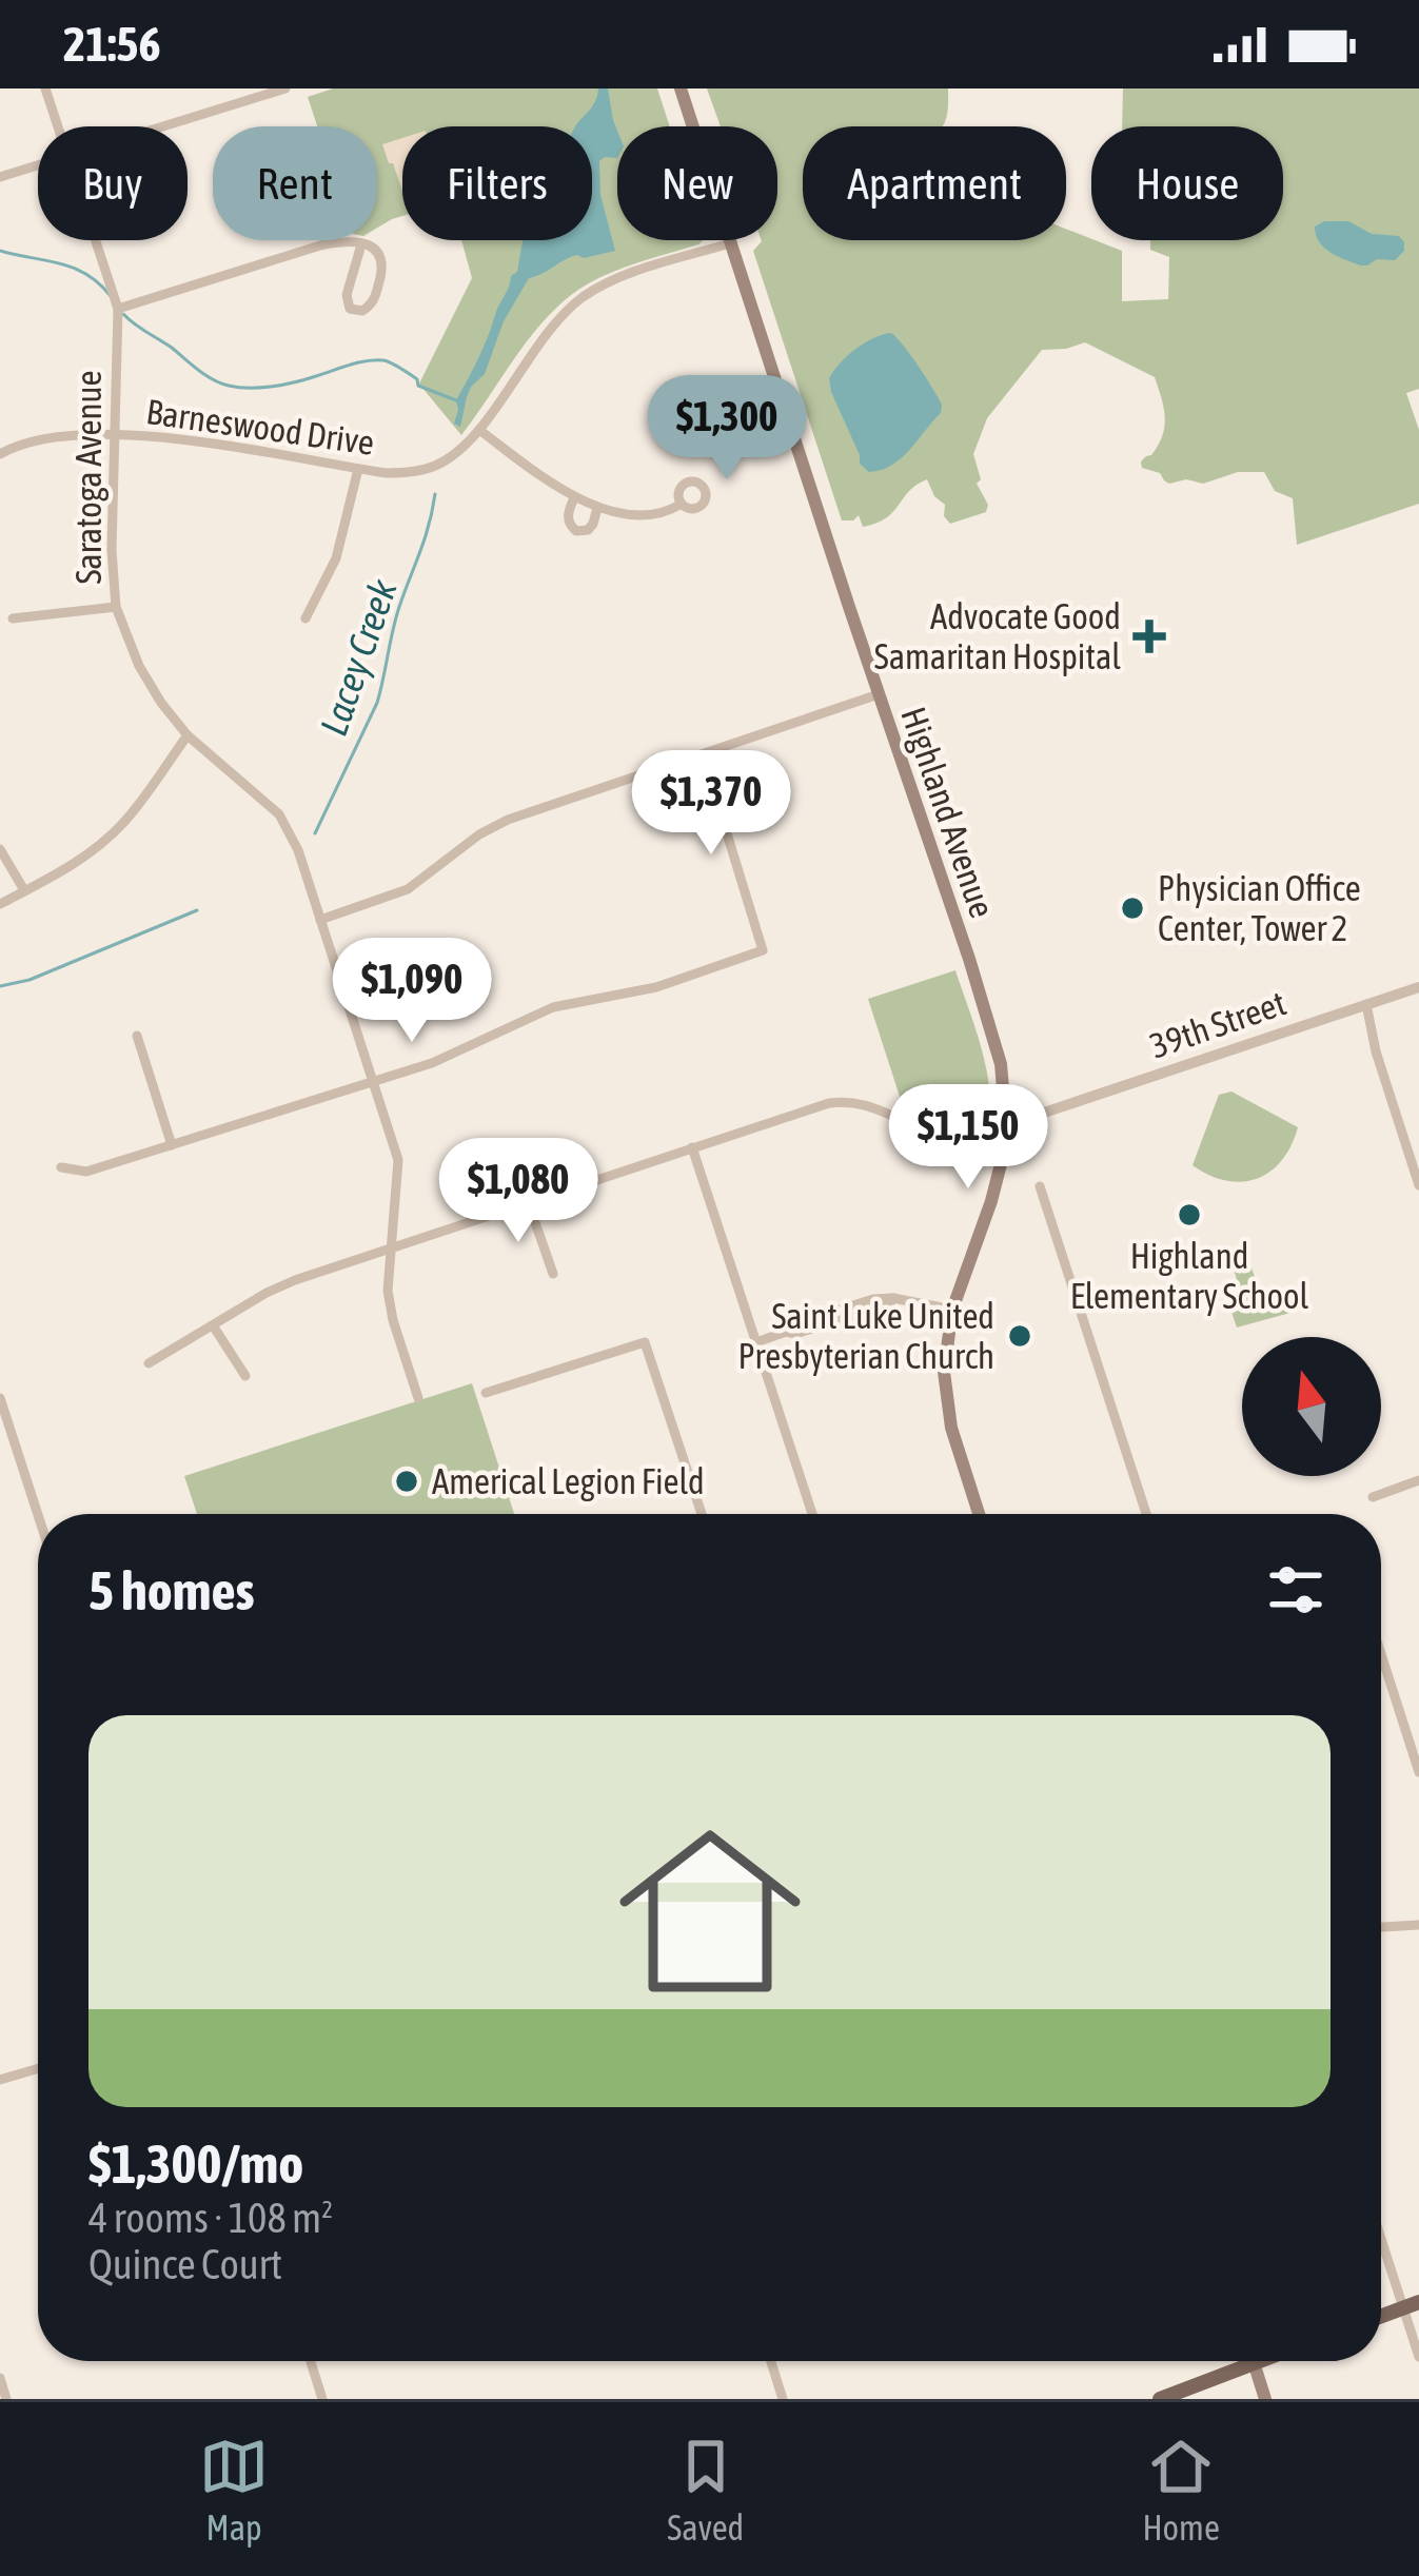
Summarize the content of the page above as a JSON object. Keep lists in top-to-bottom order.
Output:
{
  "streets": {
    "main road": ["Highland Avenue"],
    "street": ["Barneswood Drive", "Saratoga Avenue", "39th Street"]
  },
  "crossings": [
    ["Barneswood Drive", "Saratoga Avenue"],
    ["Barneswood Drive", "Highland Avenue"],
    ["Saratoga Avenue", "39th Street"],
    ["Highland Avenue", "39th Street"]
  ],
  "water": ["Lacey Creek"],
  "places": {
    "health": ["Advocate Good Samaritan Hospital"],
    "other": [
      "Physician Office Center, Tower 2",
      "Highland Elementary School",
      "Saint Luke United Presbyterian Church",
      "Americal Legion Field"
    ]
  },
  "north": "top",
  "page": {
    "status": "21:56",
    "chip": [
      "Buy",
      "Rent",
      "Filters",
      "New",
      "Apartment",
      "House"
    ],
    "price": [
      "$1,300",
      "$1,370",
      "$1,090",
      "$1,150",
      "$1,080"
    ],
    "heading": "5 homes",
    "list": [
      {
        "name": "$1,300/mo",
        "note": "4 rooms · 108 m² · Quince Court"
      }
    ],
    "tabs": ["Map", "Saved", "Home"]
  }
}
